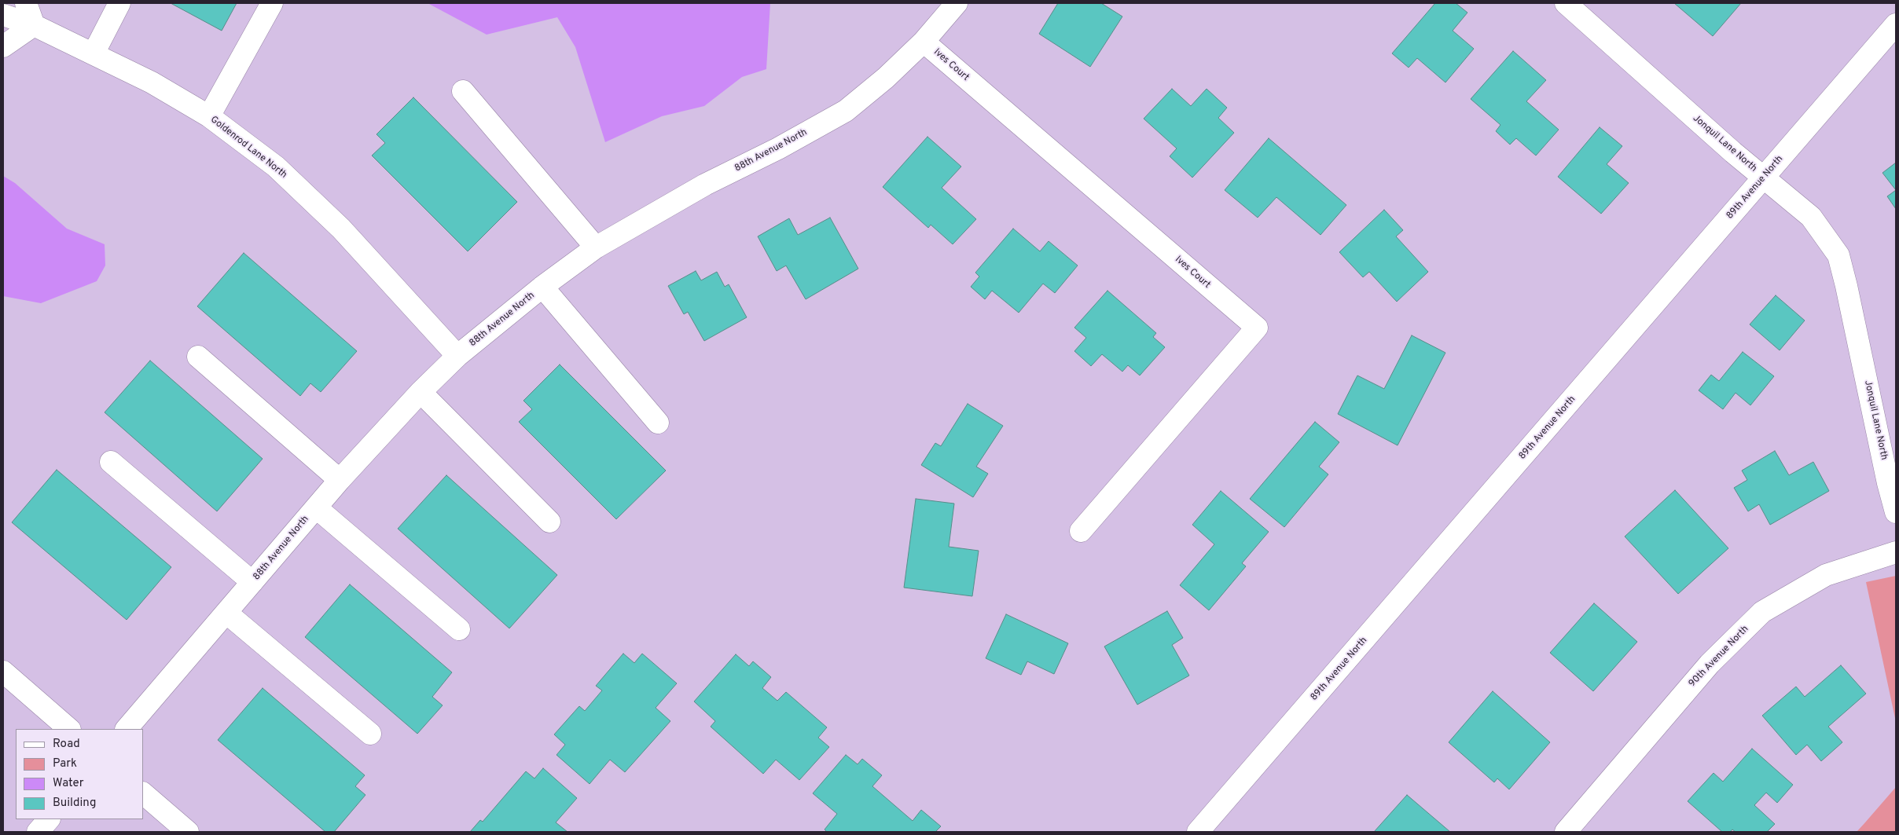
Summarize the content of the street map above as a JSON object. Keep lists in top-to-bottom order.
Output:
{
  "streets": {
    "street": [
      "Ives Court",
      "Jonquil Lane North",
      "Goldenrod Lane North",
      "88th Avenue North",
      "89th Avenue North",
      "90th Avenue North"
    ]
  },
  "crossings": [
    ["Ives Court", "88th Avenue North"],
    ["Jonquil Lane North", "89th Avenue North"],
    ["Goldenrod Lane North", "88th Avenue North"]
  ],
  "legend": [
    "Road",
    "Park",
    "Water",
    "Building"
  ]
}
